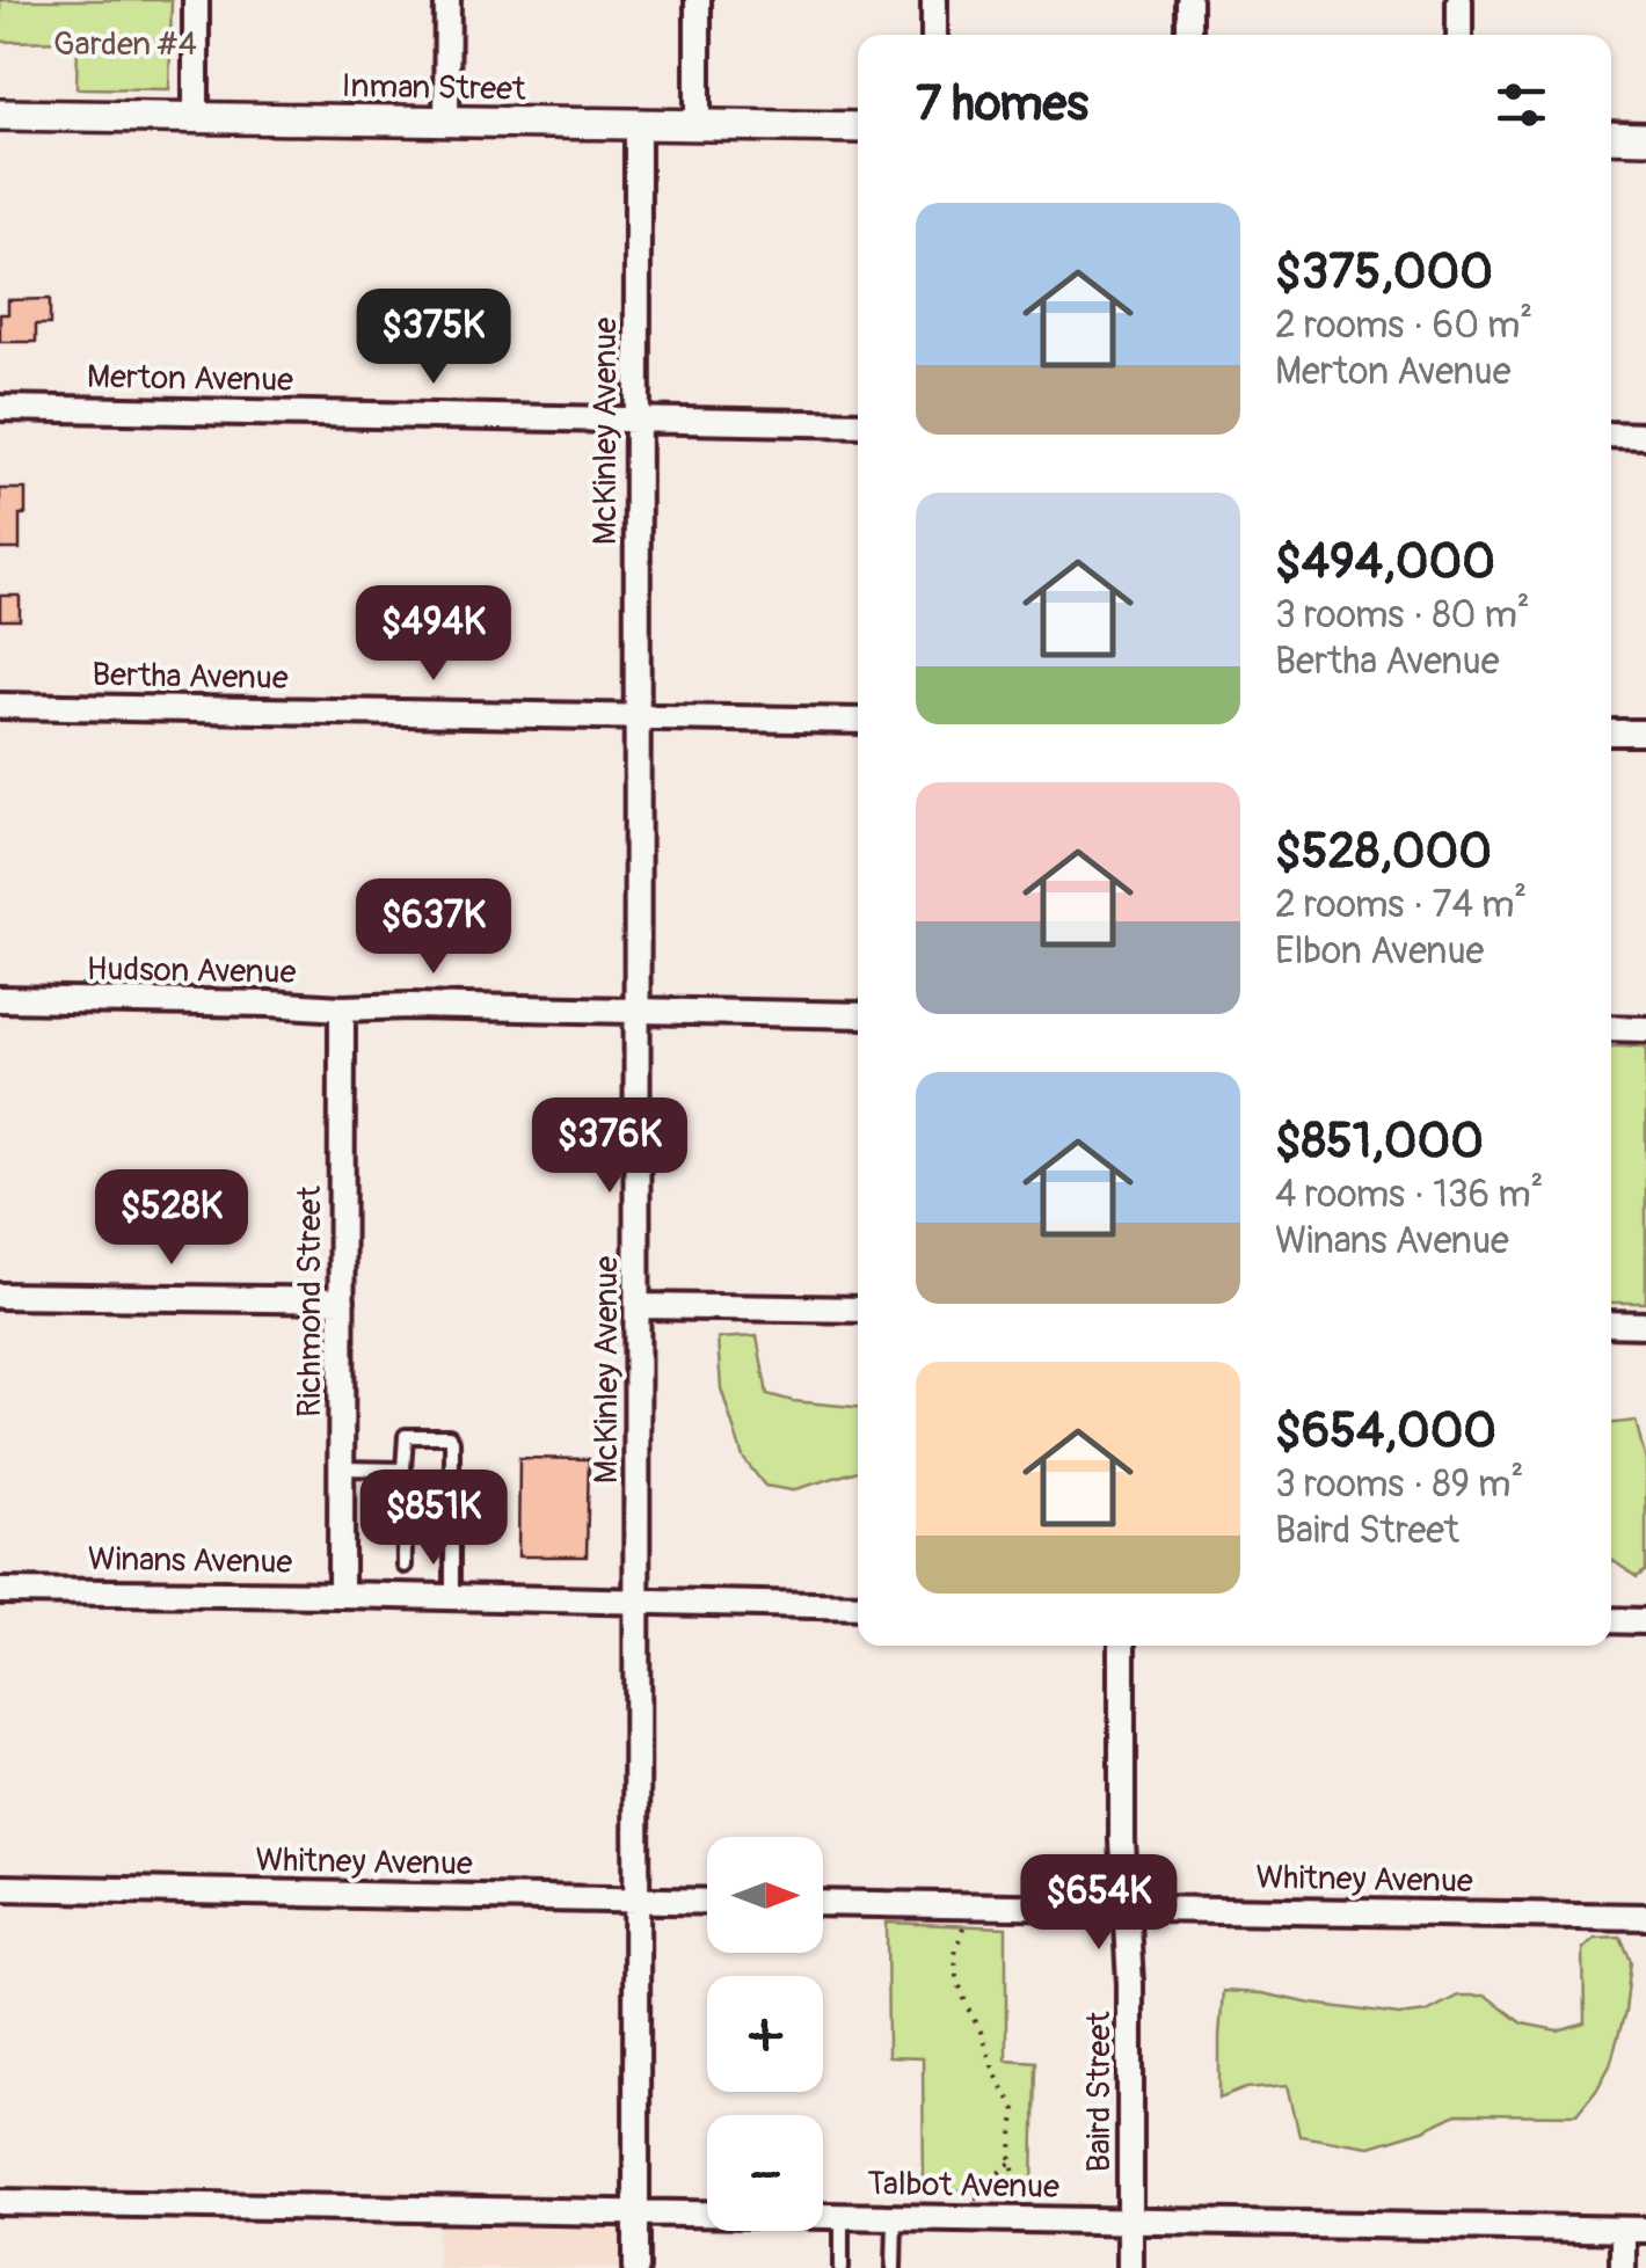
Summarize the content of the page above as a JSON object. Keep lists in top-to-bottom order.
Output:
{
  "streets": {
    "street": [
      "Inman Street",
      "Merton Avenue",
      "McKinley Avenue",
      "Bertha Avenue",
      "Hudson Avenue",
      "Richmond Street",
      "Winans Avenue",
      "Whitney Avenue",
      "Baird Street",
      "Talbot Avenue"
    ]
  },
  "crossings": [
    ["Inman Street", "McKinley Avenue"],
    ["Merton Avenue", "McKinley Avenue"],
    ["McKinley Avenue", "Bertha Avenue"],
    ["McKinley Avenue", "Hudson Avenue"],
    ["McKinley Avenue", "Winans Avenue"],
    ["McKinley Avenue", "Whitney Avenue"],
    ["McKinley Avenue", "Talbot Avenue"],
    ["Hudson Avenue", "Richmond Street"],
    ["Richmond Street", "Winans Avenue"],
    ["Whitney Avenue", "Baird Street"],
    ["Baird Street", "Talbot Avenue"]
  ],
  "parks": ["Garden #4"],
  "north": "right",
  "page": {
    "heading": "7 homes",
    "list": [
      {
        "name": "$375,000",
        "note": "2 rooms · 60 m² · Merton Avenue"
      },
      {
        "name": "$494,000",
        "note": "3 rooms · 80 m² · Bertha Avenue"
      },
      {
        "name": "$528,000",
        "note": "2 rooms · 74 m² · Elbon Avenue"
      },
      {
        "name": "$851,000",
        "note": "4 rooms · 136 m² · Winans Avenue"
      },
      {
        "name": "$654,000",
        "note": "3 rooms · 89 m² · Baird Street"
      }
    ],
    "price": [
      "$375K",
      "$494K",
      "$637K",
      "$376K",
      "$528K",
      "$851K",
      "$654K"
    ],
    "map_buttons": ["+", "−"]
  }
}
